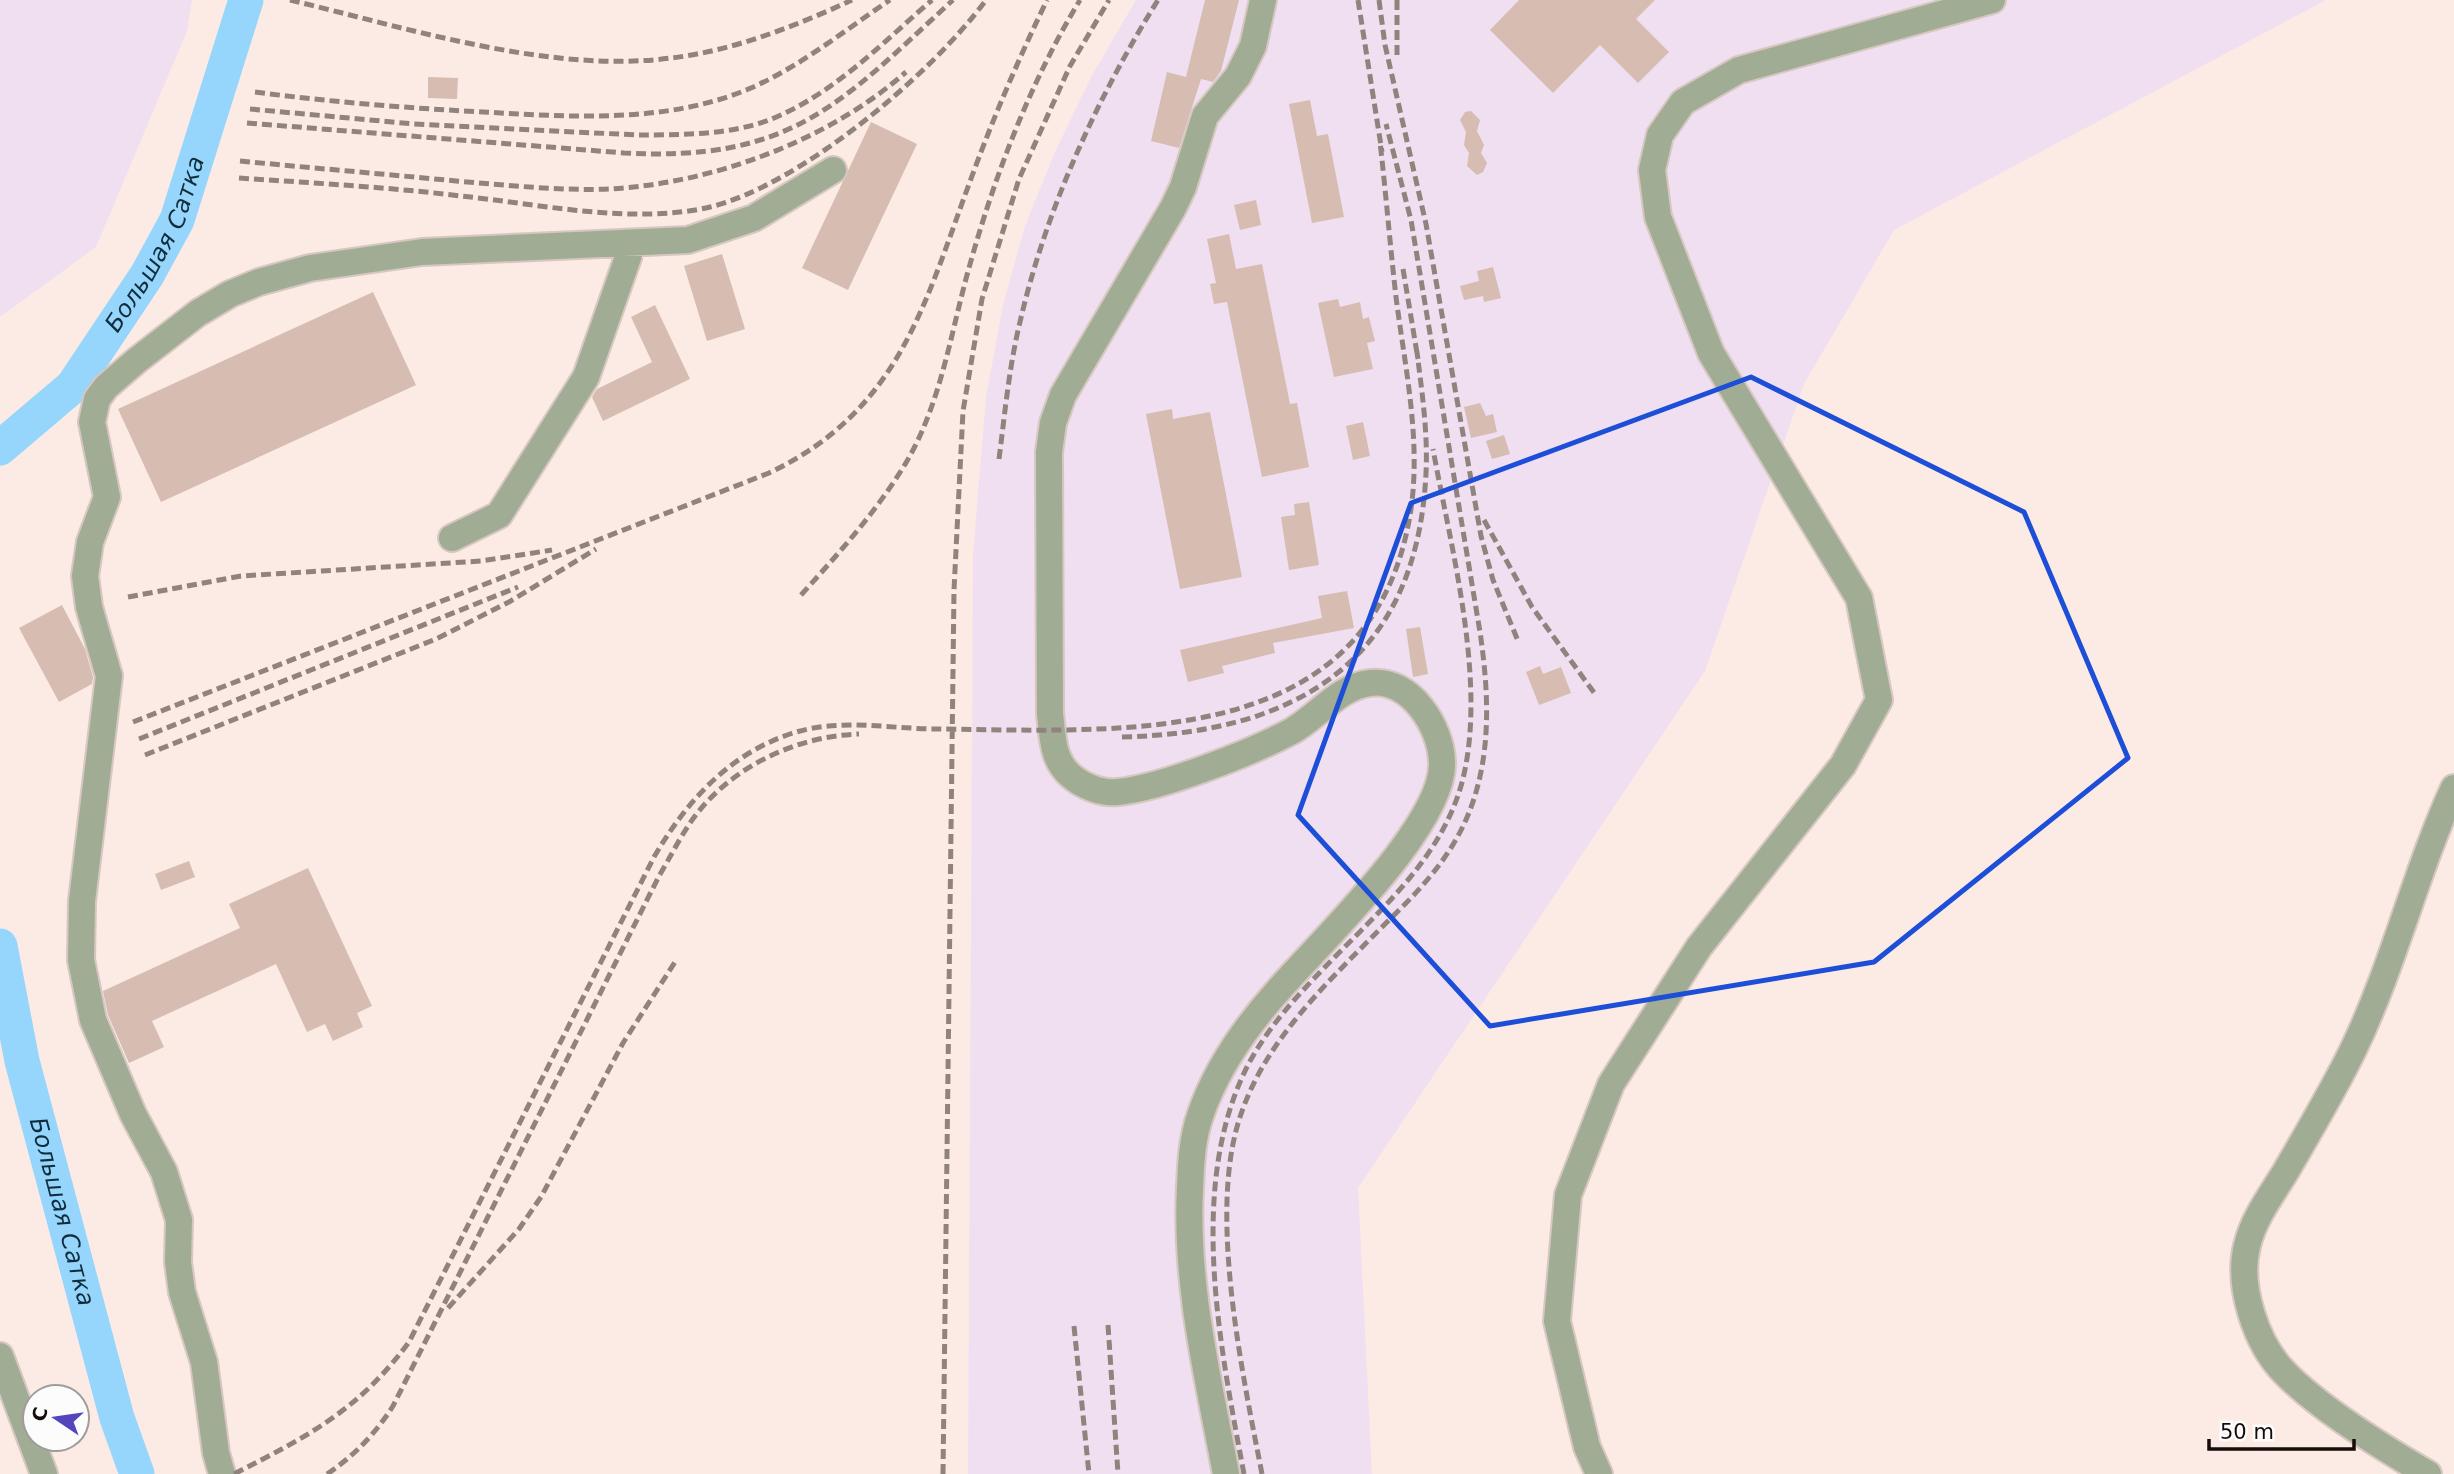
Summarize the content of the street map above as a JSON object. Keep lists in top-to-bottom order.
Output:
{
  "water": ["Большая Сатка"],
  "scale_bar": "50 m",
  "north": "left"
}
